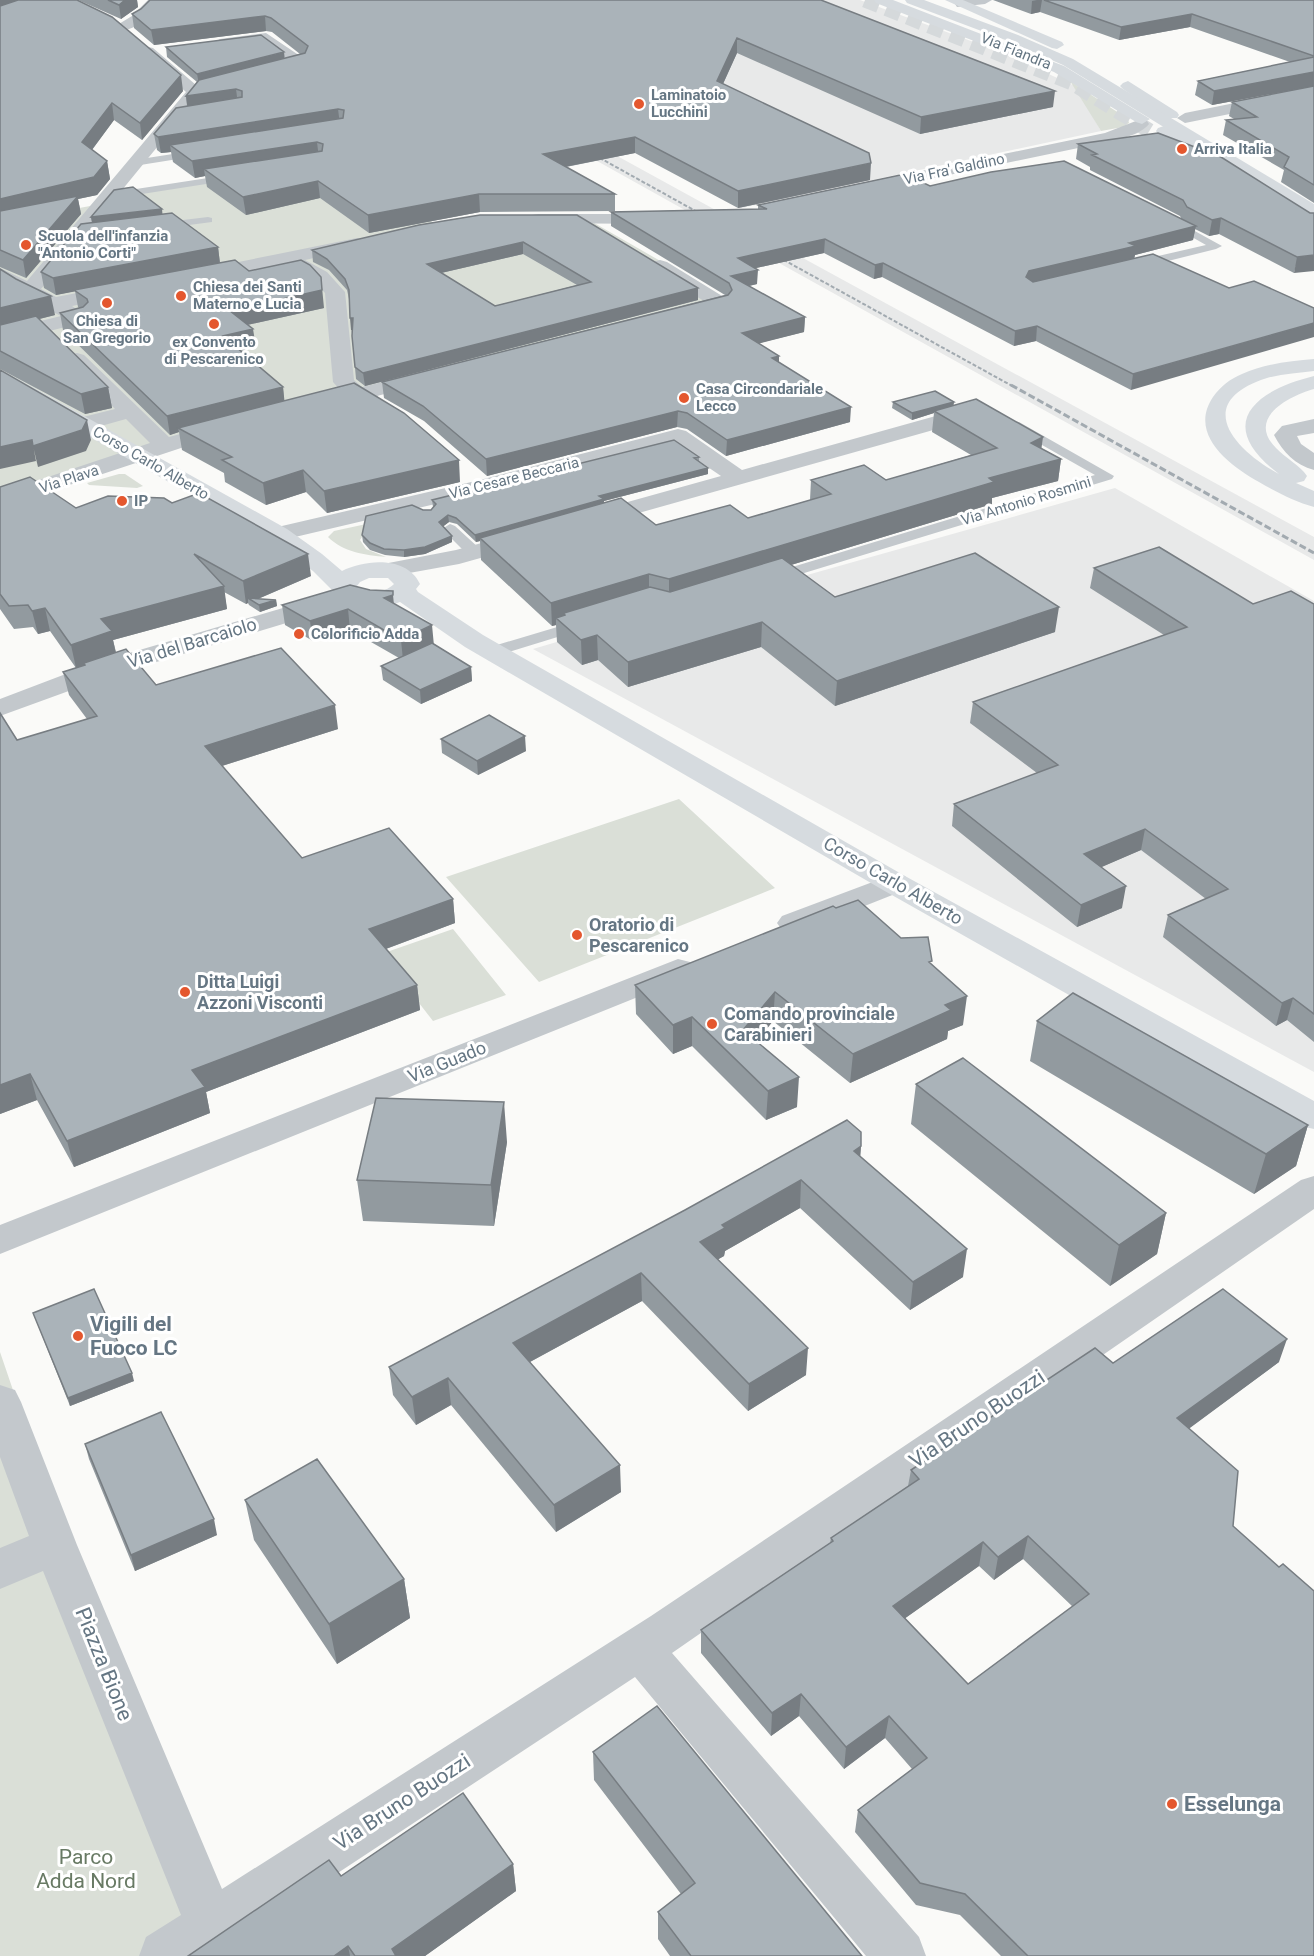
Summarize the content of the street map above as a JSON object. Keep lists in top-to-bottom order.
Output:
{
  "streets": {
    "main road": ["Via Fiandra", "Corso Carlo Alberto"],
    "street": [
      "Via Fra' Galdino",
      "Via Cesare Beccaria",
      "Via Plava",
      "Via del Barcaiolo",
      "Via Guado",
      "Via Bruno Buozzi",
      "Piazza Bione"
    ],
    "lane": ["Via Antonio Rosmini"]
  },
  "crossings": [
    ["Via Fiandra", "Via Fra' Galdino"],
    ["Corso Carlo Alberto", "Via Cesare Beccaria"],
    ["Corso Carlo Alberto", "Via Plava"],
    ["Corso Carlo Alberto", "Via del Barcaiolo"],
    ["Via Bruno Buozzi", "Piazza Bione"]
  ],
  "parks": ["Parco Adda Nord"],
  "places": [
    "Laminatoio Lucchini",
    "Arriva Italia",
    "Scuola dell'infanzia \"Antonio Corti\"",
    "Chiesa dei Santi Materno e Lucia",
    "Chiesa di San Gregorio",
    "ex Convento di Pescarenico",
    "Casa Circondariale Lecco",
    "IP",
    "Colorificio Adda",
    "Oratorio di Pescarenico",
    "Ditta Luigi Azzoni Visconti",
    "Comando provinciale Carabinieri",
    "Vigili del Fuoco LC",
    "Esselunga"
  ]
}
